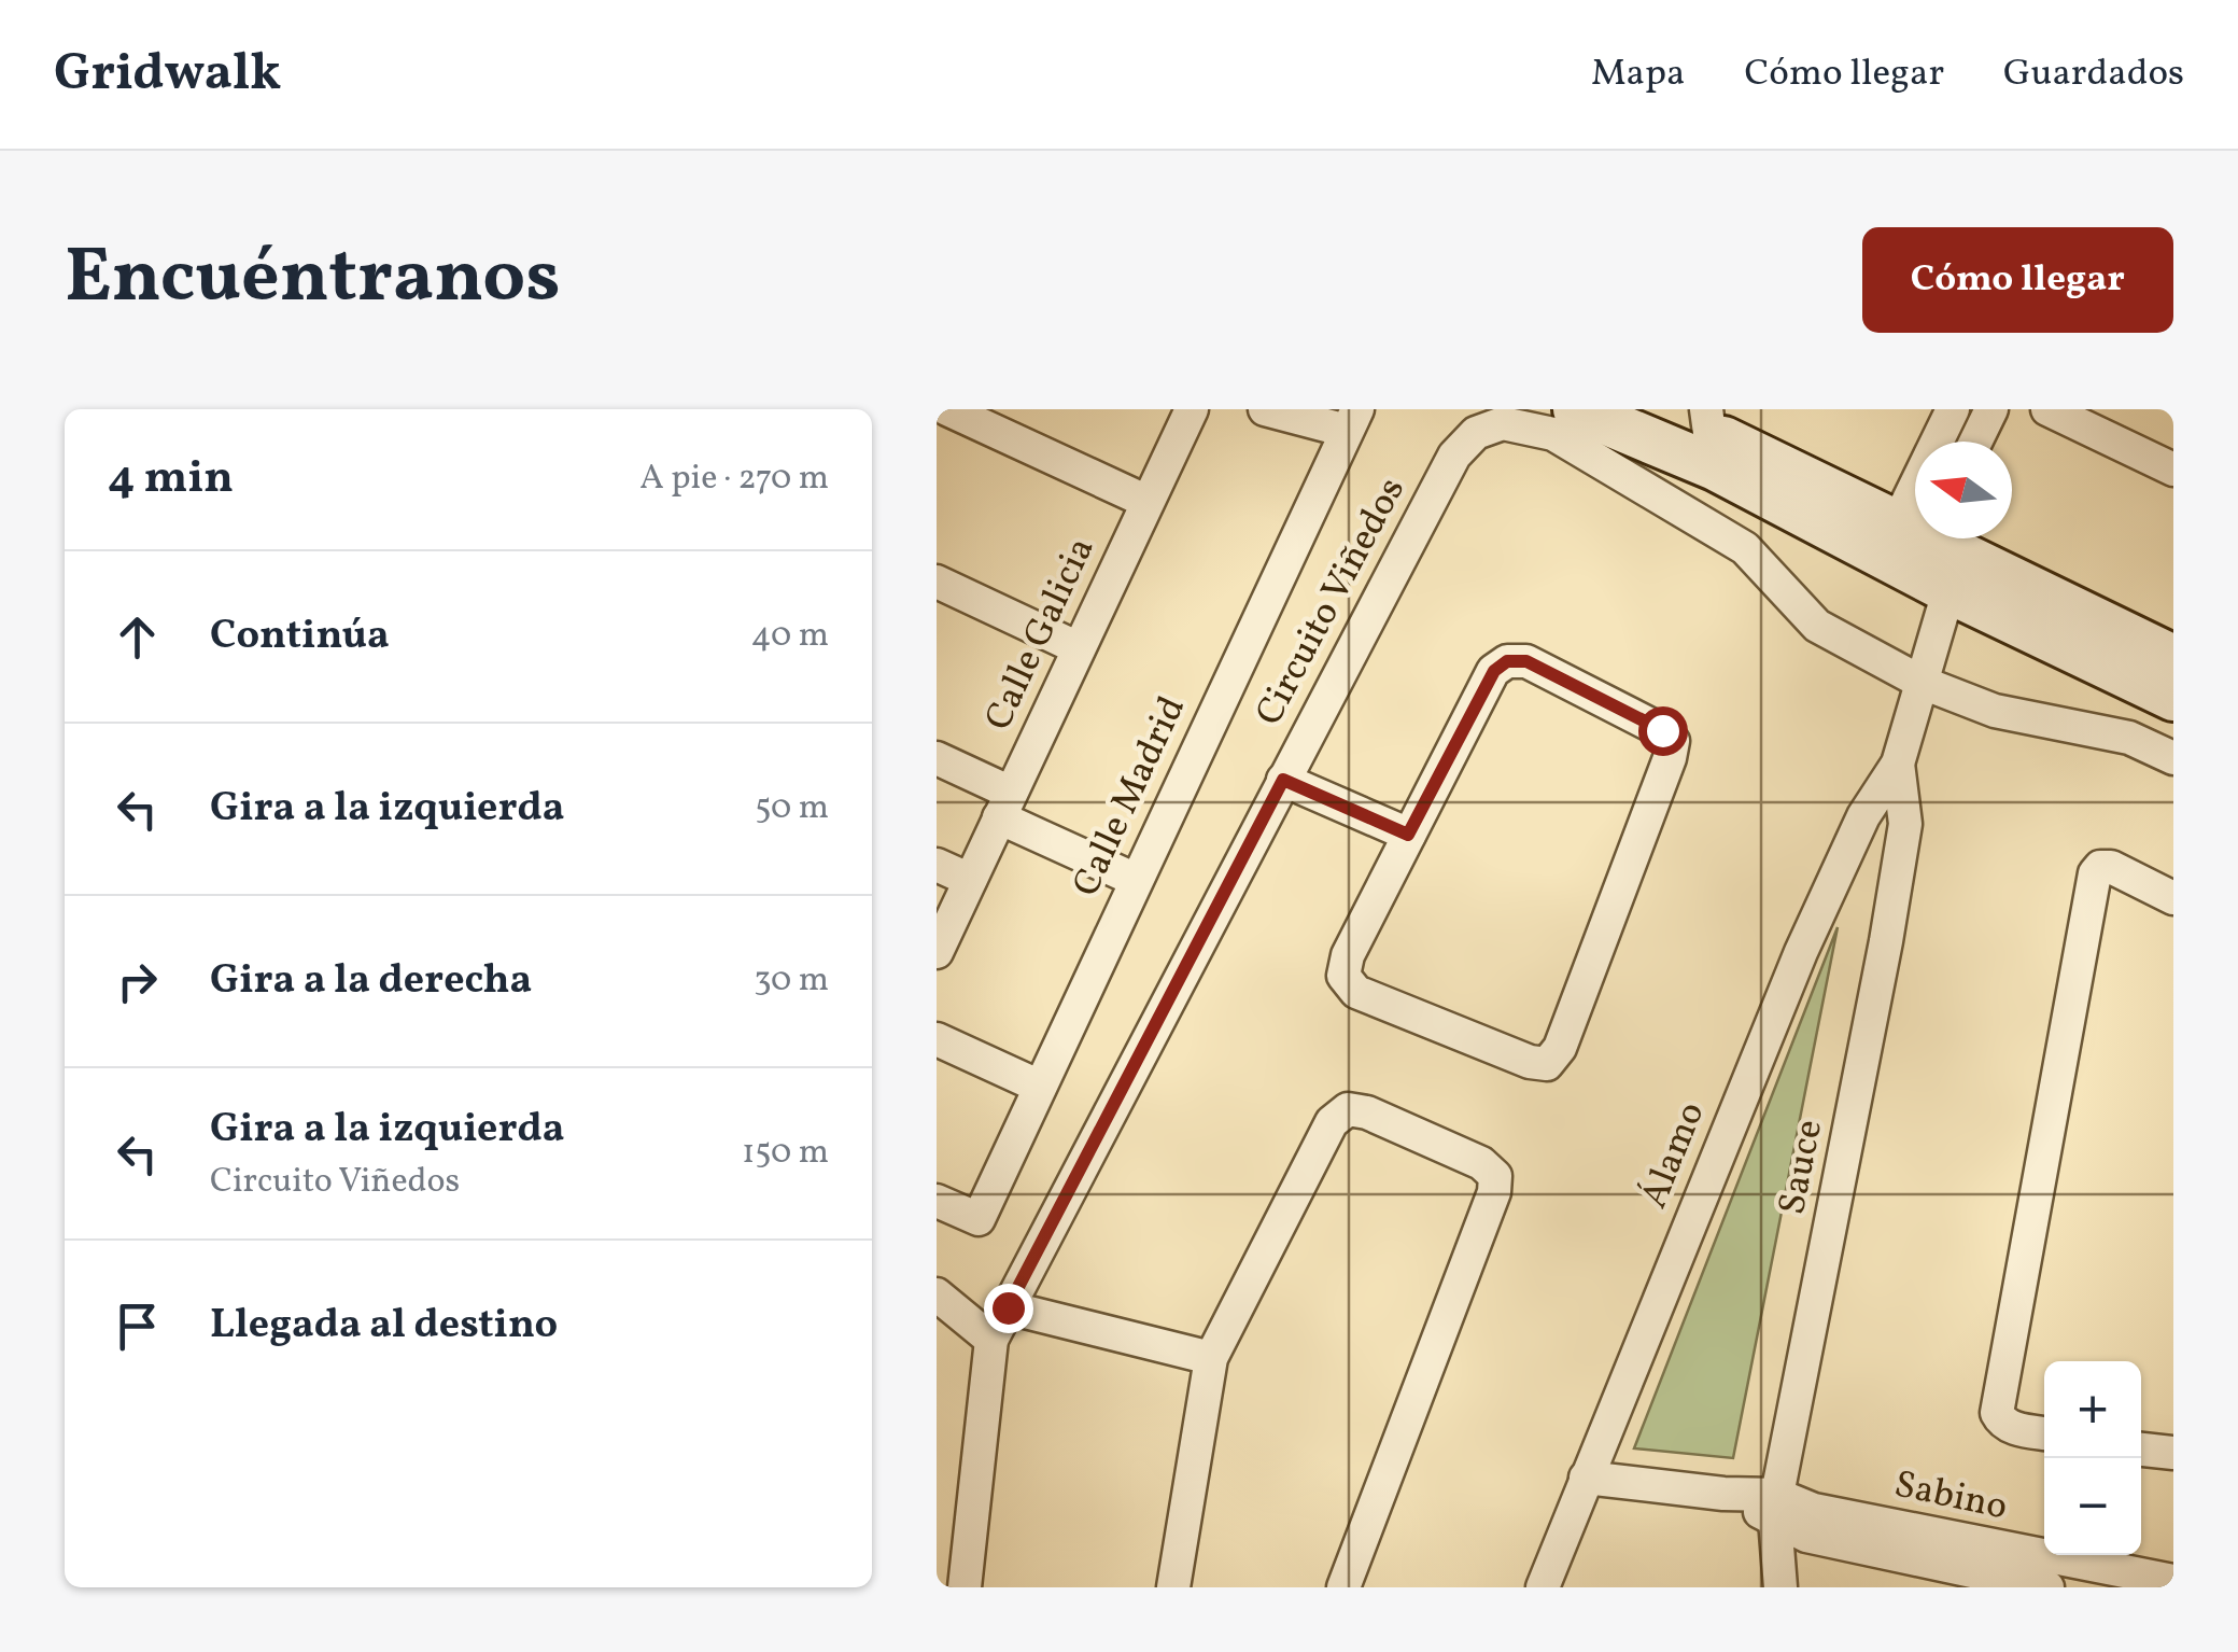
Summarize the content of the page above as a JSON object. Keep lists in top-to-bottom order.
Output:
{
  "streets": {
    "street": [
      "Circuito Viñedos",
      "Calle Galicia",
      "Calle Madrid",
      "Álamo",
      "Sauce",
      "Sabino"
    ]
  },
  "crossings": [
    ["Álamo", "Sauce"],
    ["Sauce", "Sabino"]
  ],
  "north": "left",
  "page": {
    "header": "Gridwalk",
    "nav": ["Mapa", "Cómo llegar", "Guardados"],
    "title": "Encuéntranos",
    "buttons": "Cómo llegar",
    "heading": ["4 min", "A pie · 270 m"],
    "list": [
      ["Continúa", "40 m"],
      ["Gira a la izquierda", "50 m"],
      ["Gira a la derecha", "30 m"],
      ["Gira a la izquierda", "Circuito Viñedos", "150 m"],
      "Llegada al destino"
    ],
    "map_buttons": ["+", "−"]
  }
}
